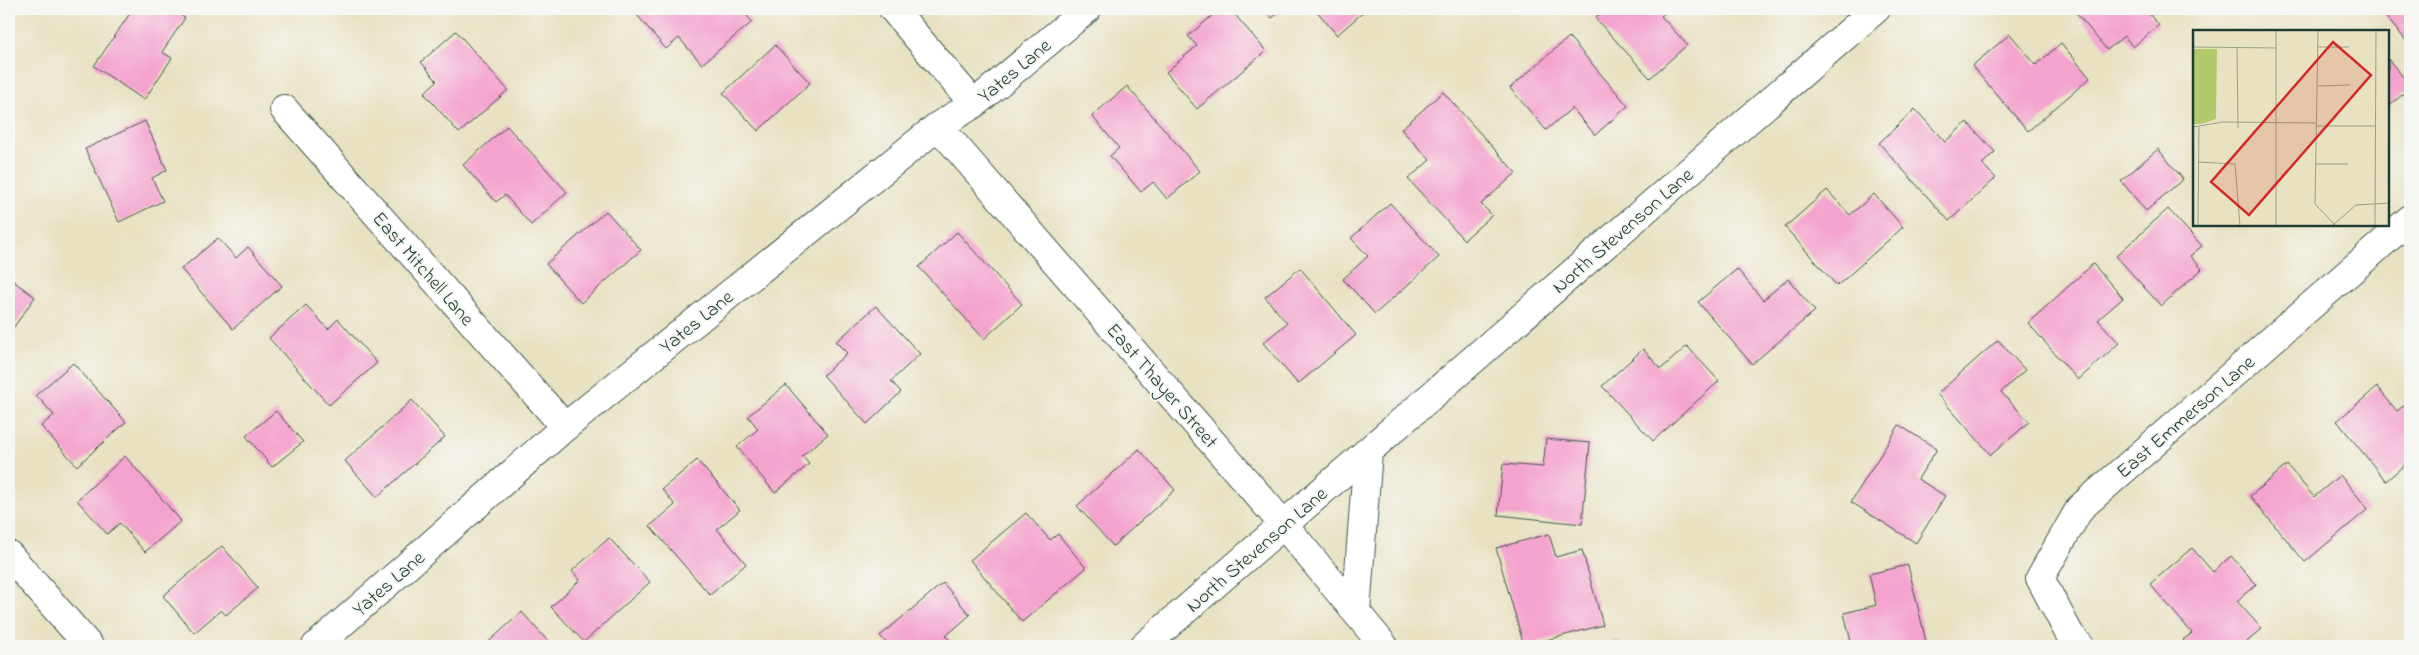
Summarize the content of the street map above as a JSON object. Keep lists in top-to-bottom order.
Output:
{
  "streets": {
    "street": [
      "Yates Lane",
      "North Stevenson Lane",
      "East Mitchell Lane",
      "East Thayer Street",
      "East Emmerson Lane"
    ]
  },
  "crossings": [
    ["Yates Lane", "East Mitchell Lane"],
    ["Yates Lane", "East Thayer Street"],
    ["North Stevenson Lane", "East Thayer Street"]
  ]
}
